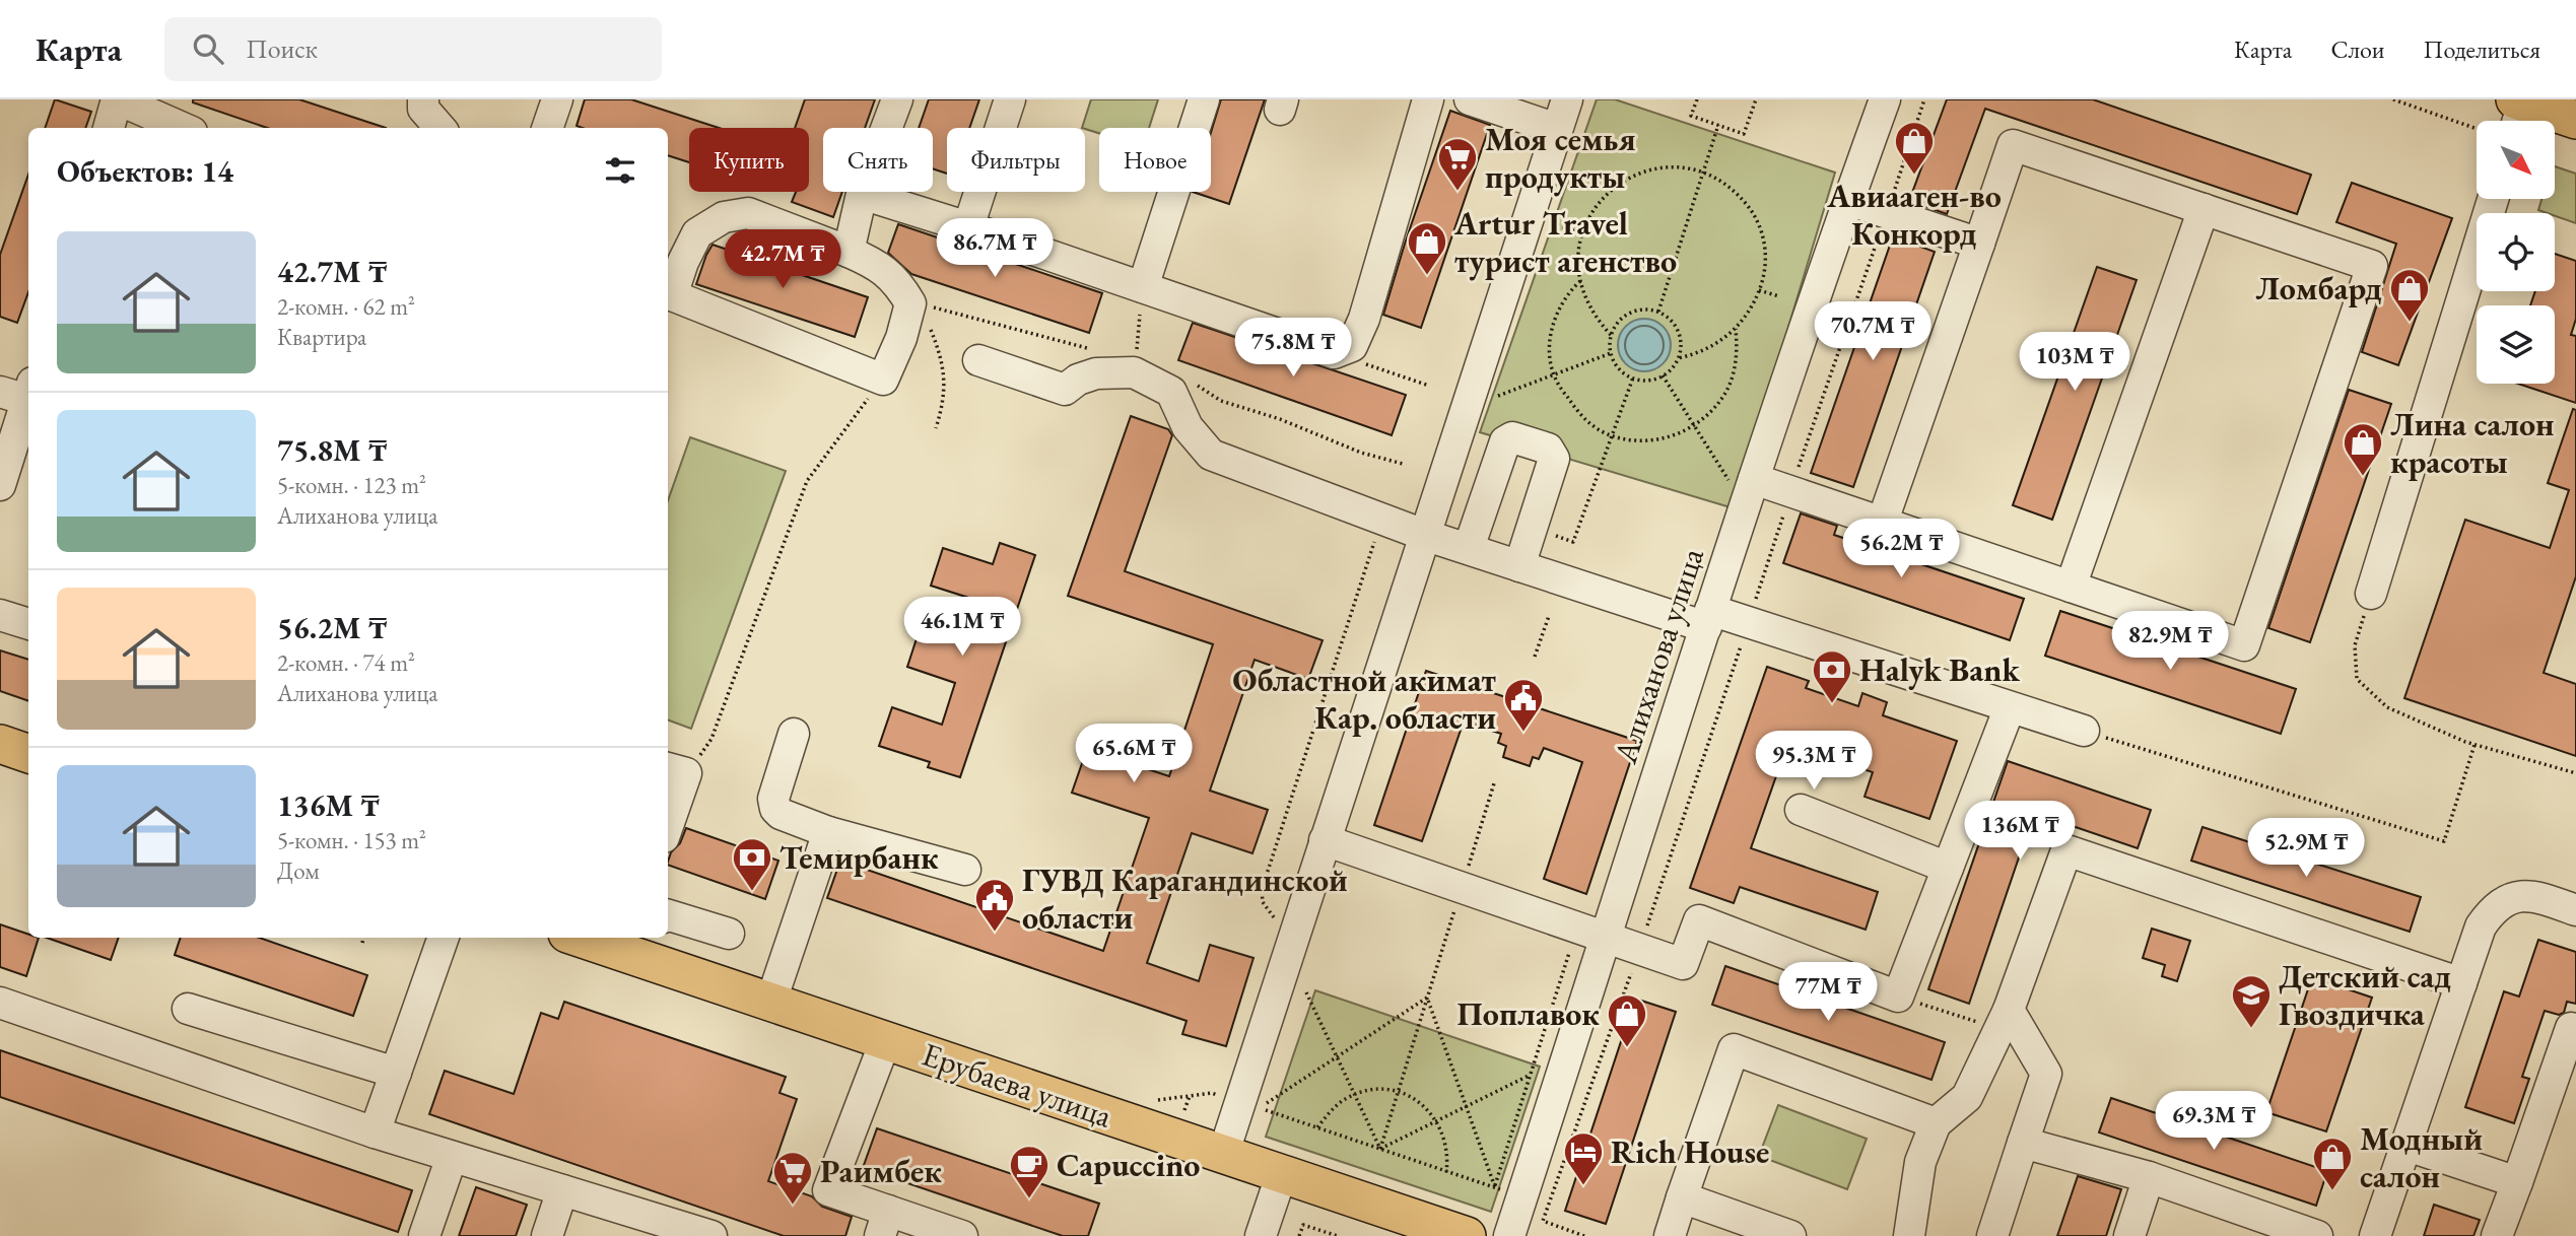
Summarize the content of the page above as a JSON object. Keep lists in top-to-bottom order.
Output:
{
  "streets": {
    "main road": ["Ерубаева улица"],
    "street": ["Алиханова улица"]
  },
  "places": {
    "shop": [
      "Авиааген-во Конкорд",
      "Artur Travel турист агенство",
      "Ломбард",
      "Лина салон красоты",
      "Поплавок",
      "Модный салон"
    ],
    "supermarket": ["Моя семья продукты", "Раимбек"],
    "bank": ["Halyk Bank", "Темирбанк"],
    "public building": ["Областной акимат Кар. области", "ГУВД Карагандинской области"],
    "school or university": ["Детский сад Гвоздичка"],
    "hotel": ["Rich House"],
    "cafe": ["Capuccino"]
  },
  "north": "bottom right",
  "page": {
    "header": "Карта",
    "search": "Поиск",
    "nav": ["Карта", "Слои", "Поделиться"],
    "chip": [
      "Купить",
      "Снять",
      "Фильтры",
      "Новое"
    ],
    "heading": "Объектов: 14",
    "list": [
      {
        "name": "42.7M ₸",
        "note": "2-комн. · 62 m² · Квартира"
      },
      {
        "name": "75.8M ₸",
        "note": "5-комн. · 123 m² · Алиханова улица"
      },
      {
        "name": "56.2M ₸",
        "note": "2-комн. · 74 m² · Алиханова улица"
      },
      {
        "name": "136M ₸",
        "note": "5-комн. · 153 m² · Дом"
      }
    ],
    "price": [
      "86.7M ₸",
      "42.7M ₸",
      "70.7M ₸",
      "75.8M ₸",
      "103M ₸",
      "56.2M ₸",
      "46.1M ₸",
      "82.9M ₸",
      "65.6M ₸",
      "95.3M ₸",
      "136M ₸",
      "52.9M ₸",
      "77M ₸",
      "69.3M ₸"
    ]
  }
}
